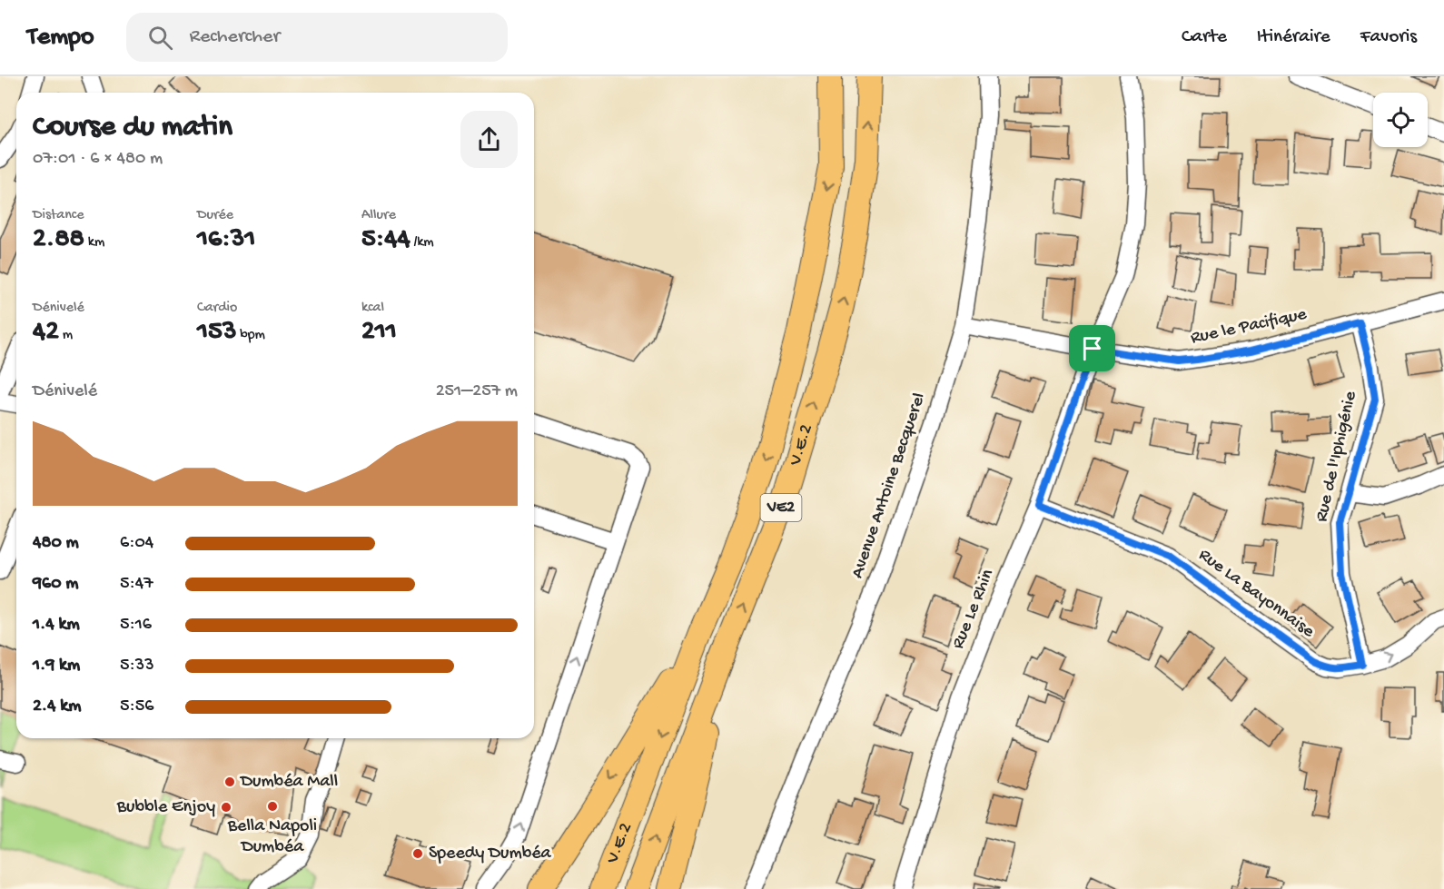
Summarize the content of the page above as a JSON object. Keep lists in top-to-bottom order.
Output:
{
  "streets": {
    "highway": ["V.E.2", "VE2"],
    "street": [
      "Rue le Pacifique",
      "Rue de l'Iphigénie",
      "Avenue Antoine Becquerel",
      "Rue La Bayonnaise",
      "Rue Le Rhin"
    ]
  },
  "crossings": [
    ["Rue le Pacifique", "Rue de l'Iphigénie"],
    ["Rue le Pacifique", "Avenue Antoine Becquerel"],
    ["Rue le Pacifique", "Rue Le Rhin"],
    ["Rue de l'Iphigénie", "Rue La Bayonnaise"],
    ["Rue La Bayonnaise", "Rue Le Rhin"]
  ],
  "places": [
    "Dumbéa Mall",
    "Bella Napoli Dumbéa",
    "Bubble Enjoy",
    "Speedy Dumbéa"
  ],
  "page": {
    "header": "Tempo",
    "search": "Rechercher",
    "nav": ["Carte", "Itinéraire", "Favoris"],
    "heading": ["Course du matin", "07:01 · 6 × 480 m"],
    "stats": [
      ["Distance", "2.88 km"],
      ["Durée", "16:31"],
      ["Allure", "5:44 /km"],
      ["Dénivelé", "42 m"],
      ["Cardio", "153 bpm"],
      ["kcal", "211"]
    ],
    "chart": ["Dénivelé", "251–257 m"],
    "list": [
      {
        "name": "480 m",
        "note": "6:04"
      },
      {
        "name": "960 m",
        "note": "5:47"
      },
      {
        "name": "1.4 km",
        "note": "5:16"
      },
      {
        "name": "1.9 km",
        "note": "5:33"
      },
      {
        "name": "2.4 km",
        "note": "5:56"
      }
    ]
  }
}
